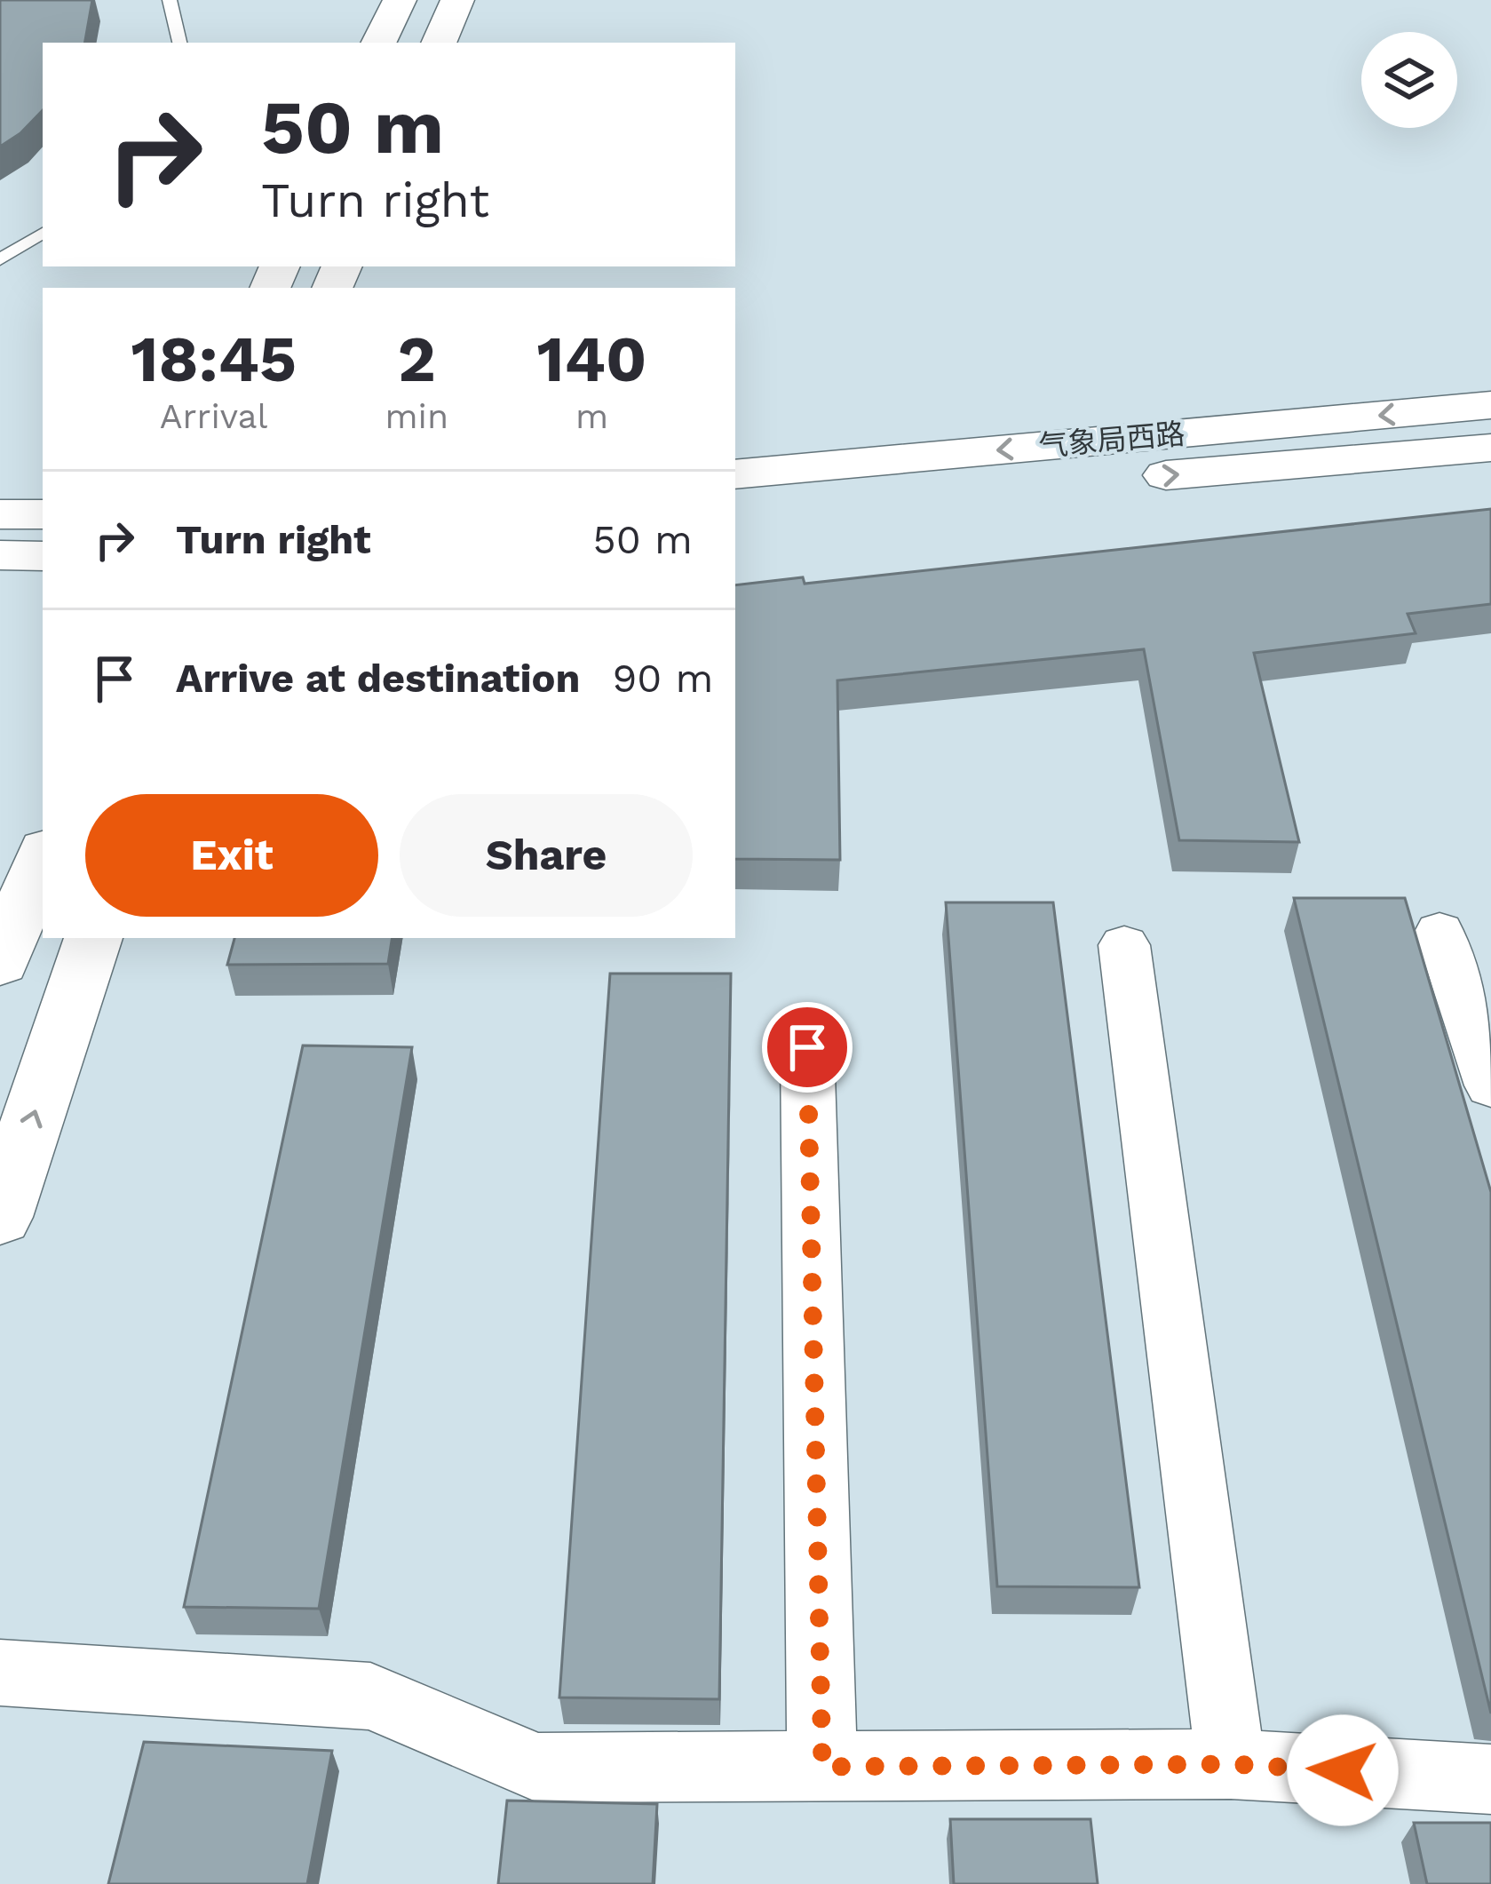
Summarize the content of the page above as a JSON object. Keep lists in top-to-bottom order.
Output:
{
  "streets": {
    "street": ["气象局西路"]
  },
  "page": {
    "turn": ["50 m", "Turn right"],
    "eta": [
      "18:45",
      "Arrival",
      "2",
      "min",
      "140",
      "m"
    ],
    "list": [
      {
        "name": "Turn right",
        "value": "50 m"
      },
      {
        "name": "Arrive at destination",
        "value": "90 m"
      }
    ],
    "buttons": ["Exit", "Share"]
  }
}
